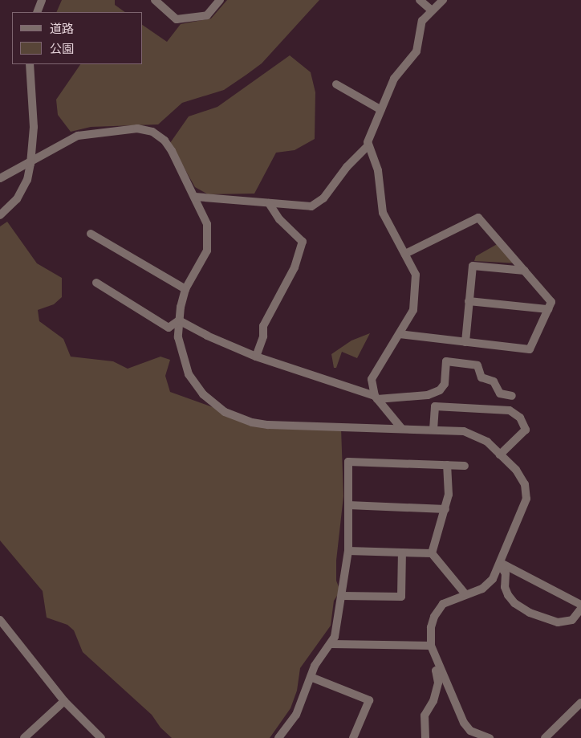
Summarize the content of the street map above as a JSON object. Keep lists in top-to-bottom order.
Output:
{
  "legend": ["道路", "公園"]
}
